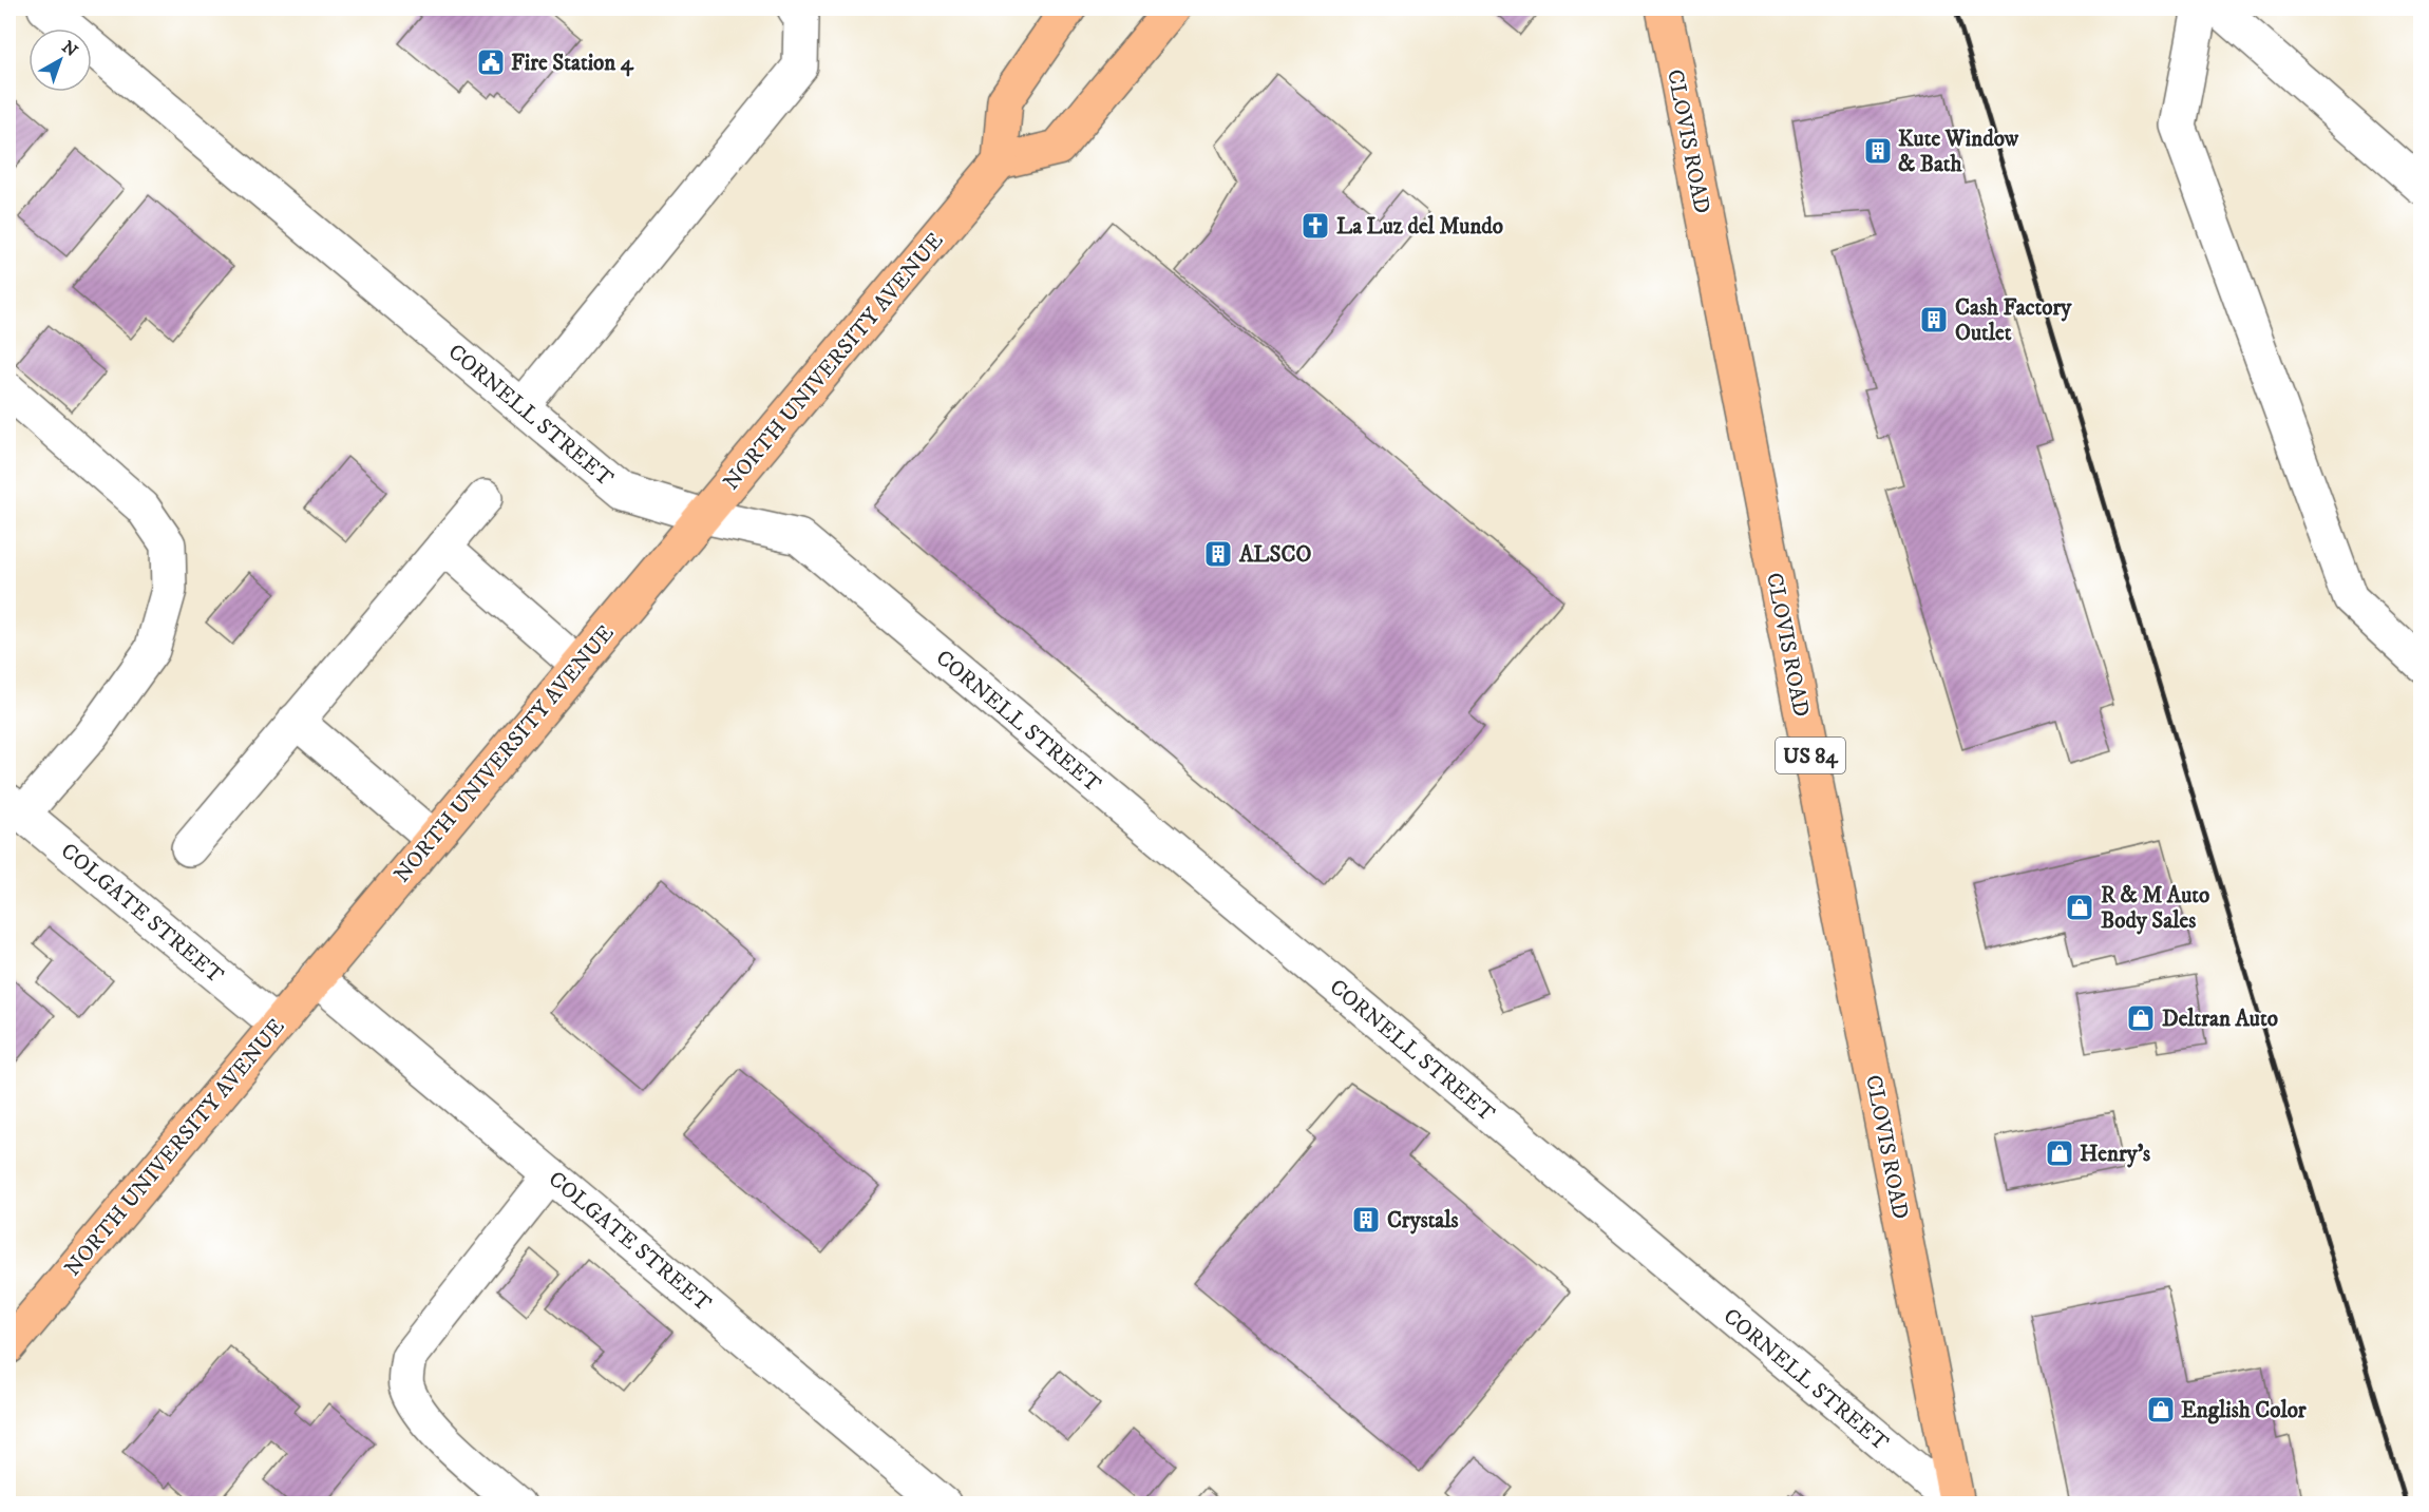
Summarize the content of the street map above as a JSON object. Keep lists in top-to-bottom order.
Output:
{
  "streets": {
    "main road": ["CLOVIS ROAD", "NORTH UNIVERSITY AVENUE", "US 84"],
    "street": ["CORNELL STREET", "COLGATE STREET"]
  },
  "crossings": [
    ["CLOVIS ROAD", "CORNELL STREET"],
    ["NORTH UNIVERSITY AVENUE", "CORNELL STREET"],
    ["NORTH UNIVERSITY AVENUE", "COLGATE STREET"]
  ],
  "places": {
    "public building": ["Fire Station 4"],
    "building": [
      "Kute Window & Bath",
      "Cash Factory Outlet",
      "ALSCO",
      "Crystals"
    ],
    "church": ["La Luz del Mundo"],
    "shop": [
      "R & M Auto Body Sales",
      "Deltran Auto",
      "Henry's",
      "English Color"
    ]
  },
  "north": "top right"
}
